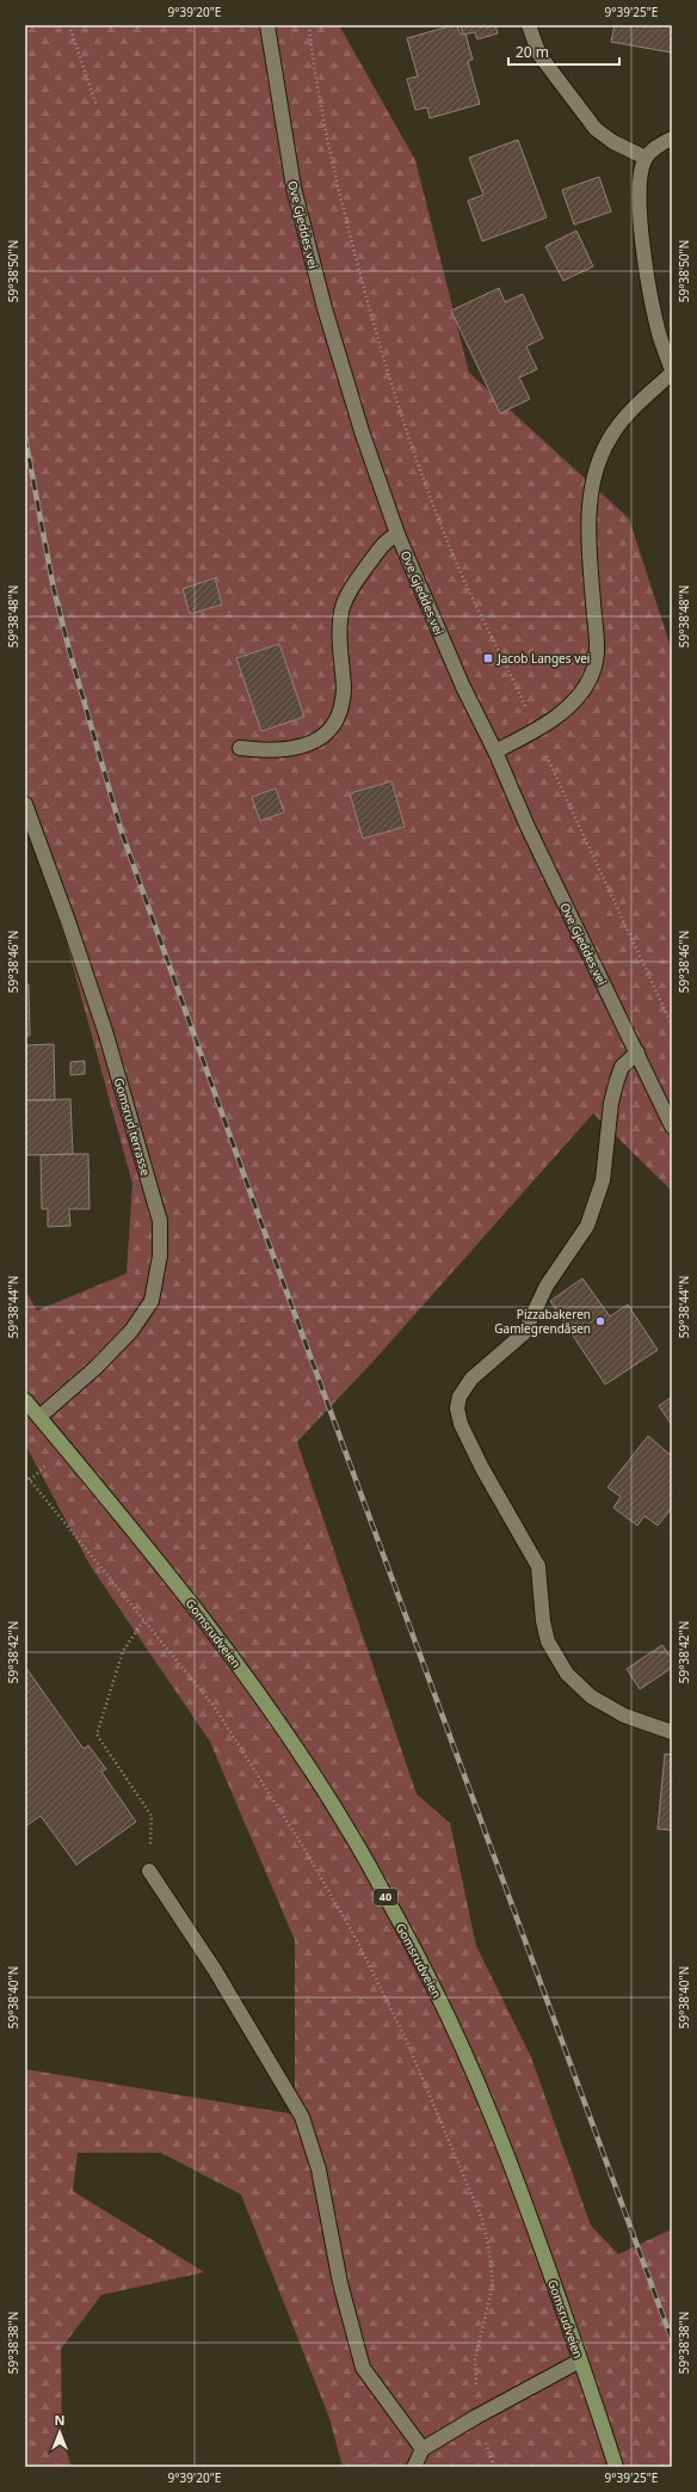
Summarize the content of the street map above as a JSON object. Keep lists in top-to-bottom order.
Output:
{
  "streets": {
    "main road": ["Gomsrudveien", "40"],
    "street": ["Ove Gjeddes vei", "Gomsrud terrasse"]
  },
  "crossings": [
    ["Gomsrud terrasse", "Gomsrudveien"]
  ],
  "places": {
    "transit": ["Jacob Langes vei"],
    "other": ["Pizzabakeren Gamlegrendåsen"]
  },
  "scale_bar": "20 m",
  "north": "top",
  "coordinates": [
    "9°39'20\"E",
    "9°39'25\"E",
    "59°38'50\"N",
    "59°38'48\"N",
    "59°38'46\"N",
    "59°38'44\"N",
    "59°38'42\"N",
    "59°38'40\"N",
    "59°38'38\"N"
  ]
}
